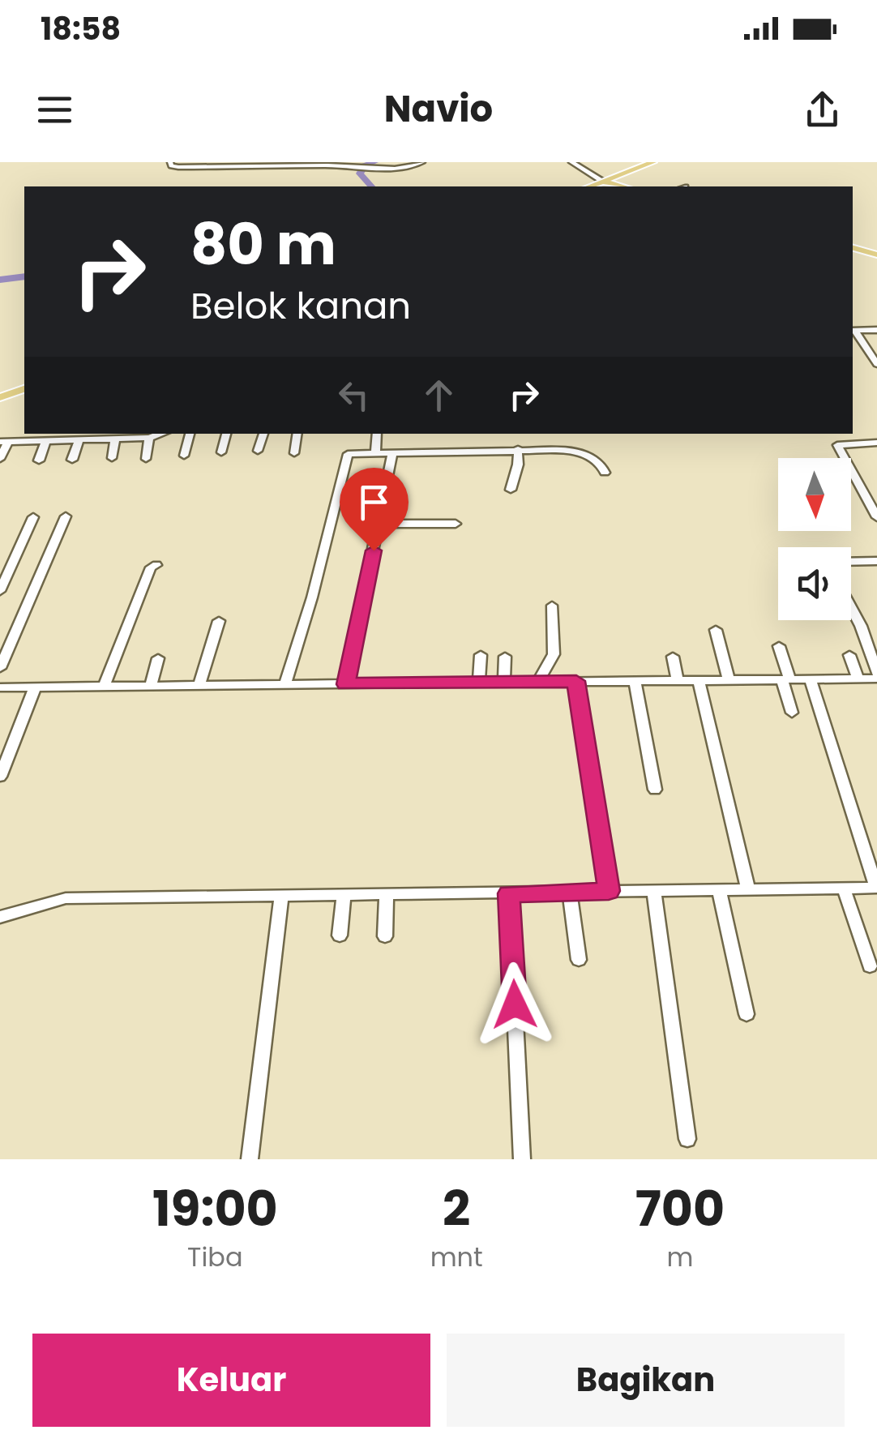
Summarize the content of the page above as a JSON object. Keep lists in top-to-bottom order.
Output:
{
  "north": "bottom",
  "page": {
    "status": "18:58",
    "header": "Navio",
    "turn": ["80 m", "Belok kanan"],
    "eta": [
      "19:00",
      "Tiba",
      "2",
      "mnt",
      "700",
      "m"
    ],
    "buttons": ["Keluar", "Bagikan"]
  }
}
